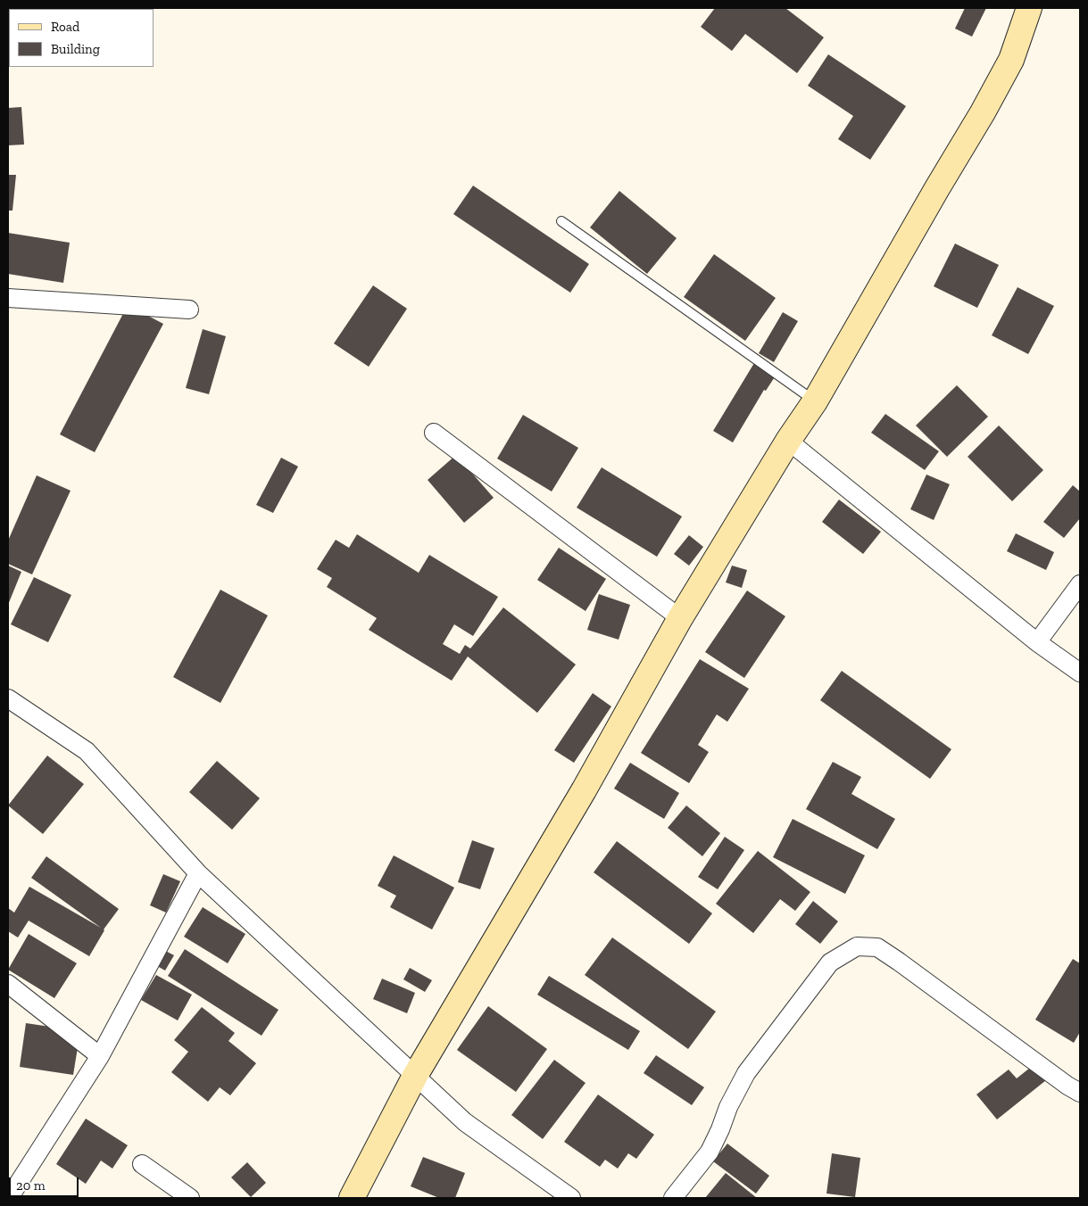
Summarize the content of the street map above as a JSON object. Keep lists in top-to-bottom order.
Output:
{
  "legend": ["Road", "Building"],
  "scale_bar": "20 m"
}
